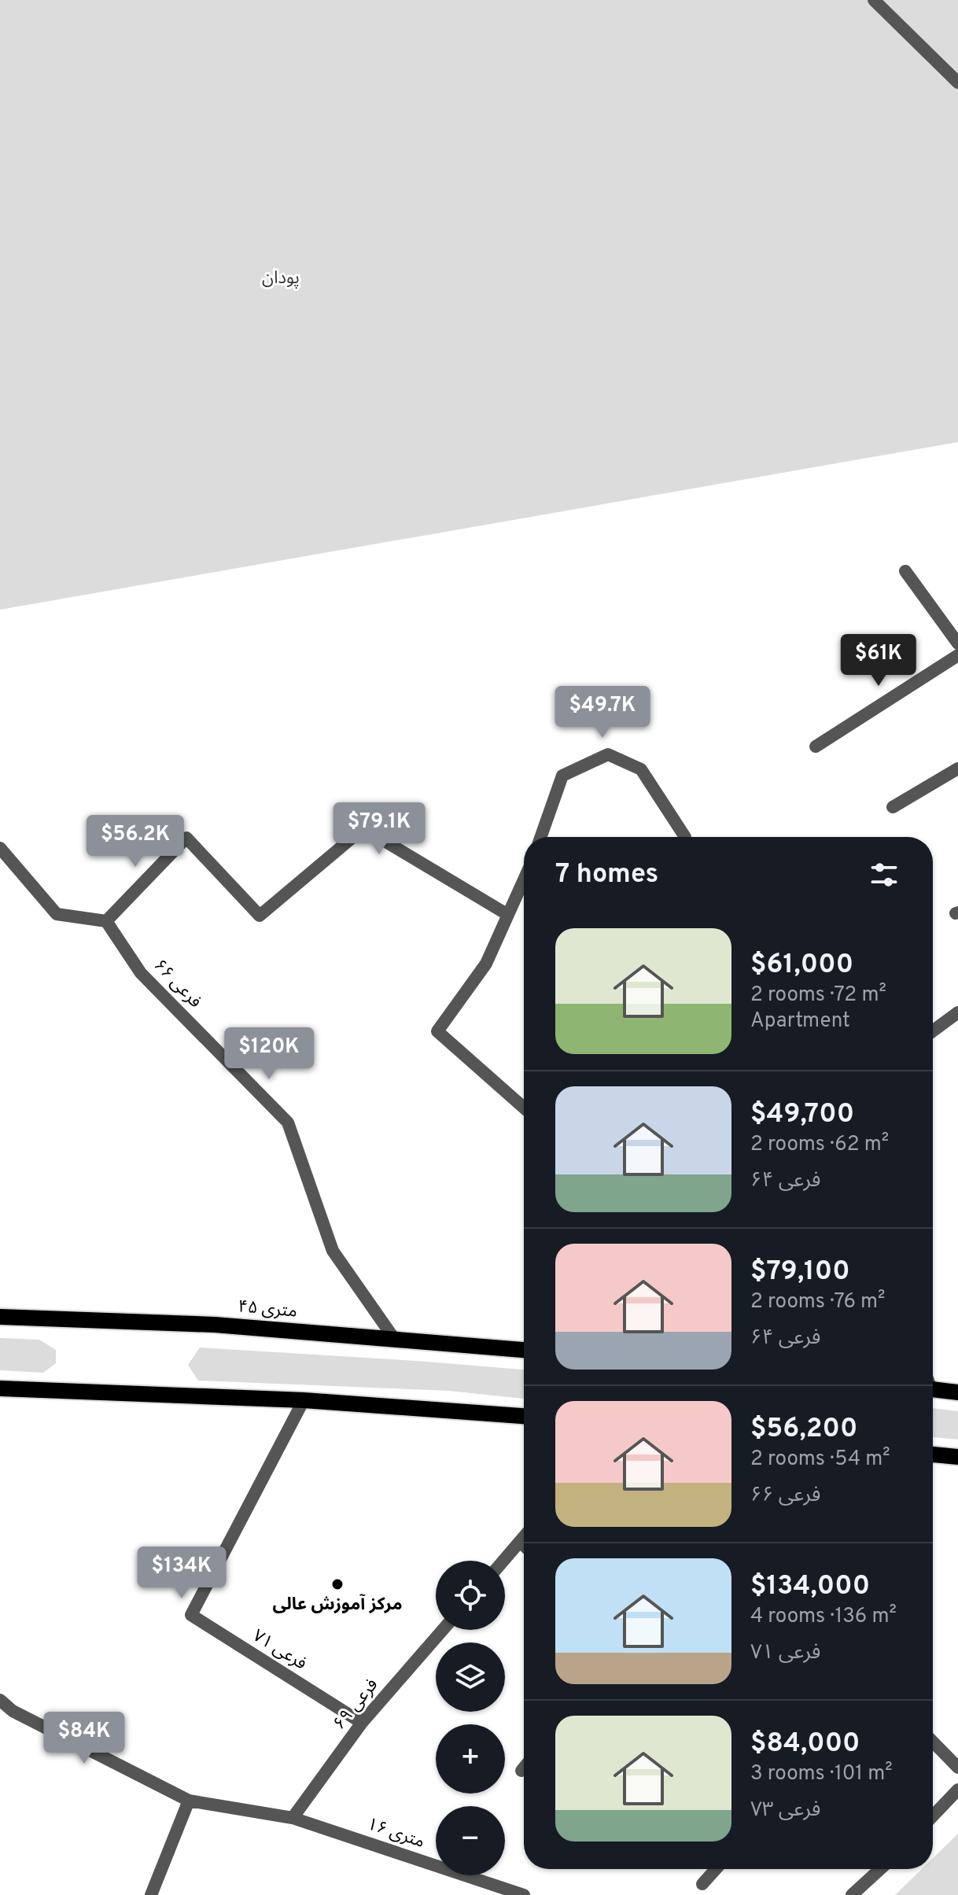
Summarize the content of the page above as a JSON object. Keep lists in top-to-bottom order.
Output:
{
  "streets": {
    "main road": ["۴۵ متری"],
    "street": [
      "فرعی ۶۶",
      "فرعی ۷۱",
      "فرعی ۶۹",
      "۱۶ متری"
    ]
  },
  "crossings": [
    ["فرعی ۶۶", "۴۵ متری"],
    ["فرعی ۷۱", "فرعی ۶۹"],
    ["فرعی ۶۹", "۱۶ متری"]
  ],
  "parks": ["پودان"],
  "places": ["مرکز آموزش عالی"],
  "page": {
    "price": [
      "$61K",
      "$49.7K",
      "$79.1K",
      "$56.2K",
      "$120K",
      "$134K",
      "$84K"
    ],
    "heading": "7 homes",
    "list": [
      {
        "name": "$61,000",
        "note": "2 rooms · 72 m² · Apartment"
      },
      {
        "name": "$49,700",
        "note": "2 rooms · 62 m² · فرعی ۶۴"
      },
      {
        "name": "$79,100",
        "note": "2 rooms · 76 m² · فرعی ۶۴"
      },
      {
        "name": "$56,200",
        "note": "2 rooms · 54 m² · فرعی ۶۶"
      },
      {
        "name": "$134,000",
        "note": "4 rooms · 136 m² · فرعی ۷۱"
      },
      {
        "name": "$84,000",
        "note": "3 rooms · 101 m² · فرعی ۷۳"
      }
    ],
    "map_buttons": ["+", "−"]
  }
}
